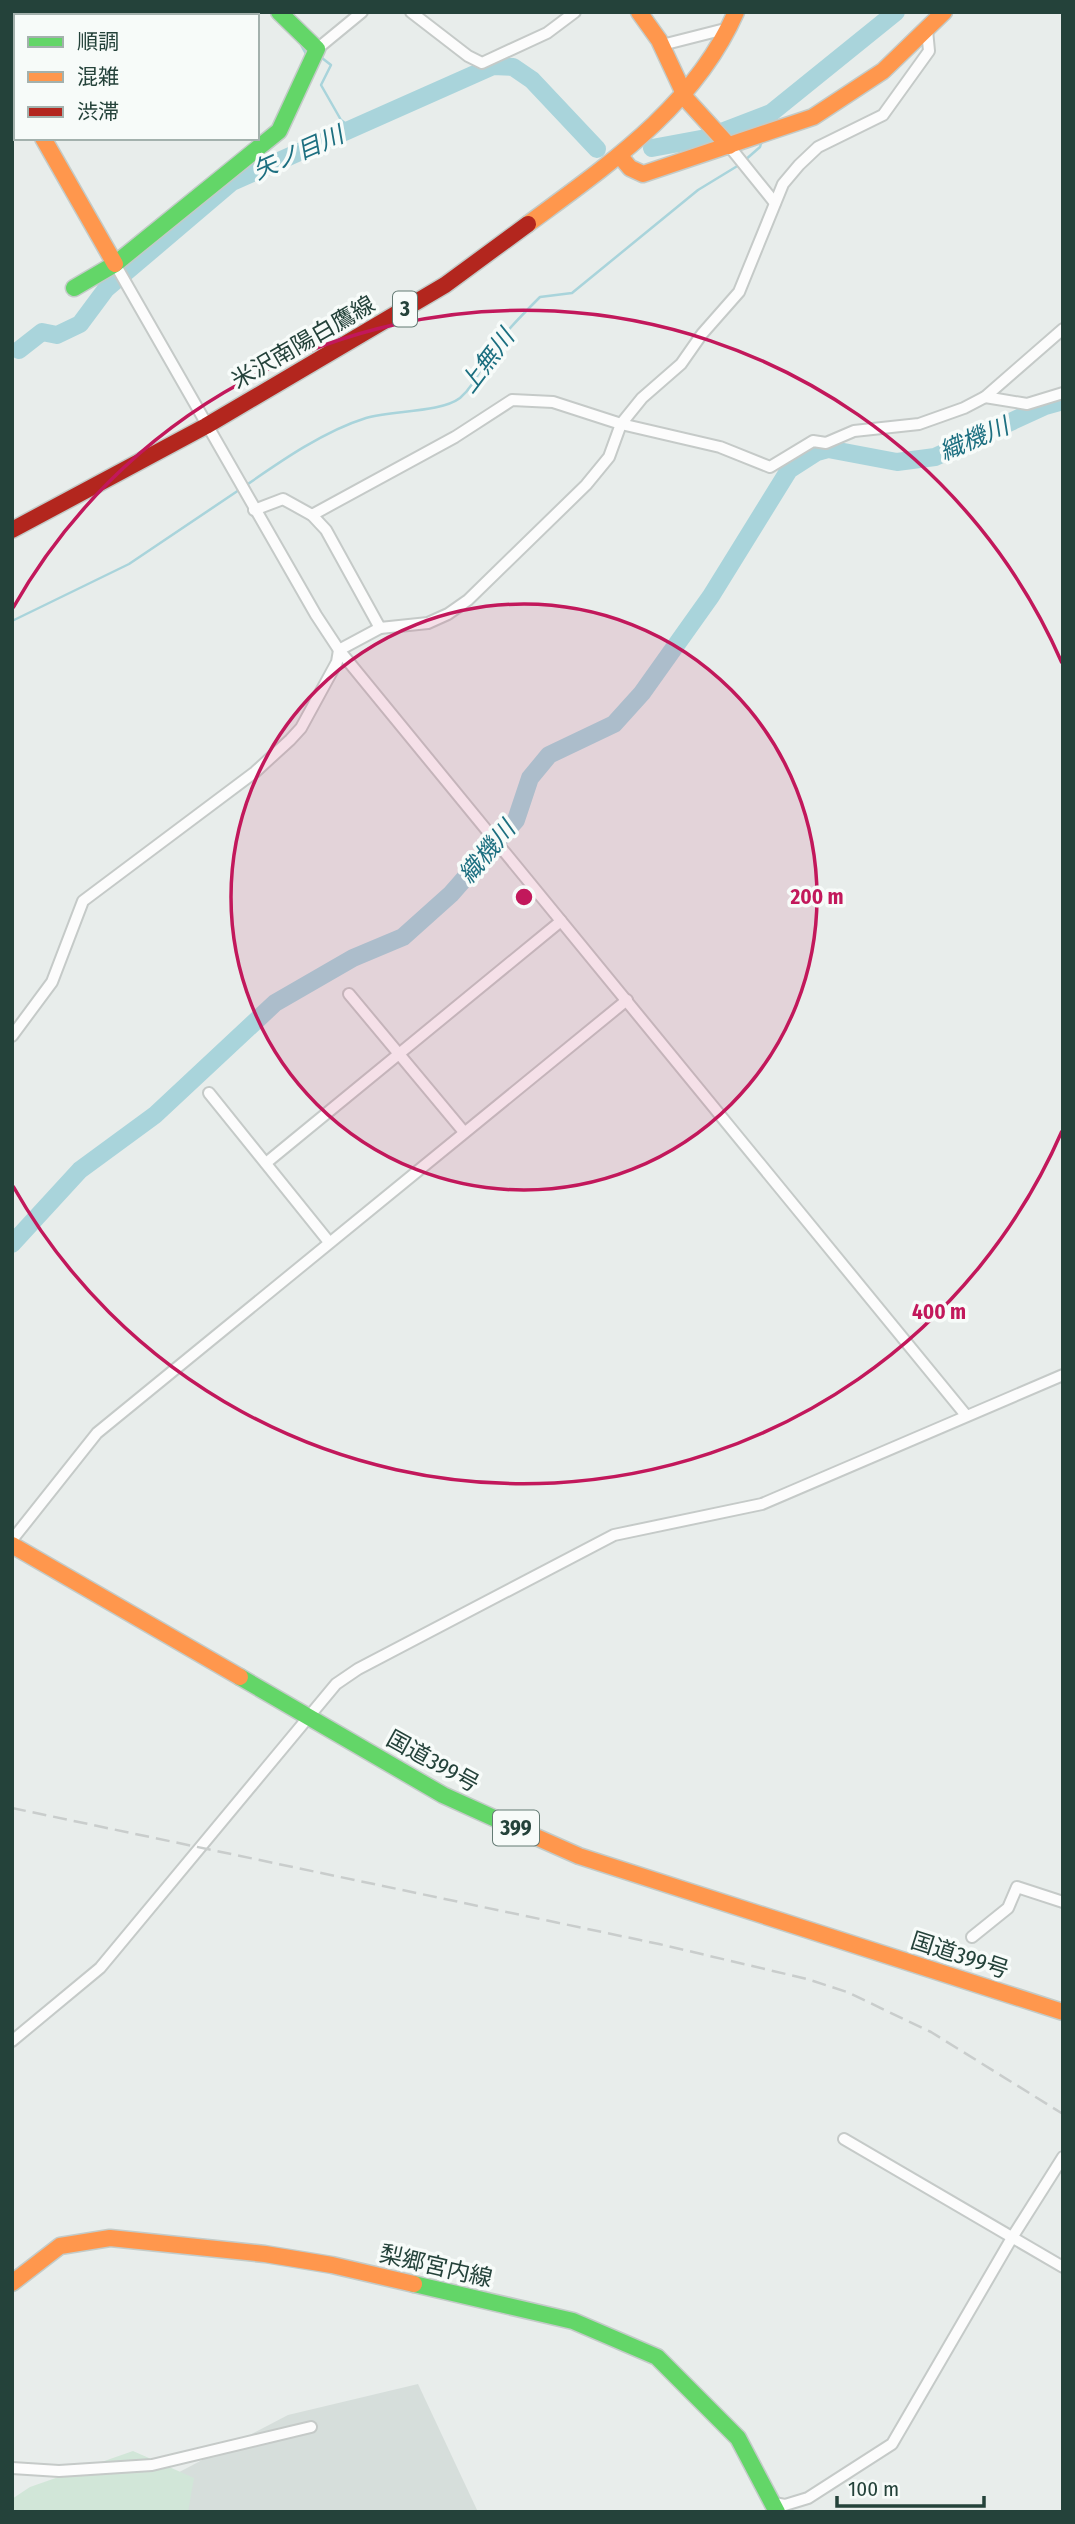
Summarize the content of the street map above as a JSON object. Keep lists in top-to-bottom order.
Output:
{
  "streets": {
    "main road": [
      "3",
      "米沢南陽白鷹線",
      "国道399号",
      "399",
      "梨郷宮内線"
    ]
  },
  "water": ["矢ノ目川", "上無川", "織機川"],
  "legend": ["順調", "混雑", "渋滞"],
  "scale_bar": "100 m",
  "rings": ["200 m", "400 m"]
}
